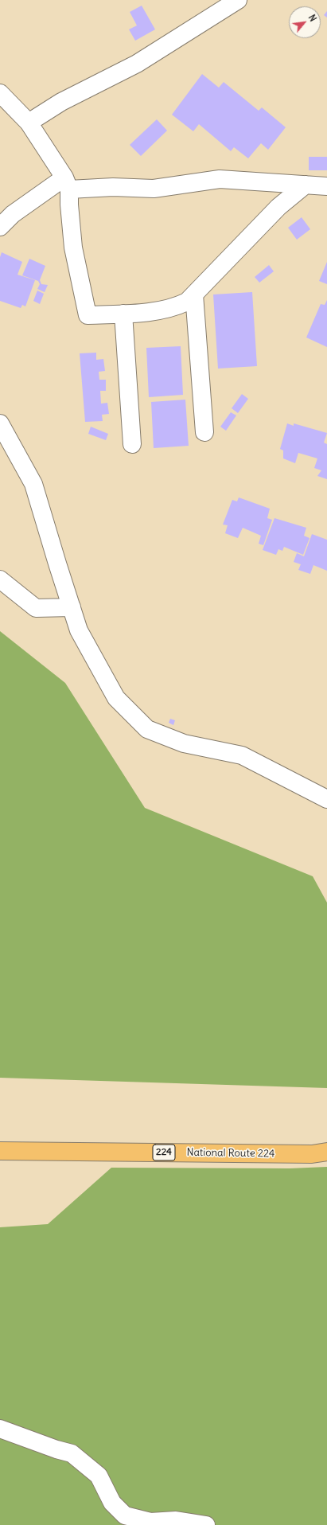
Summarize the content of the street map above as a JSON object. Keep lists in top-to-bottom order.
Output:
{
  "streets": {
    "highway": ["224", "National Route 224"]
  },
  "north": "top right"
}
